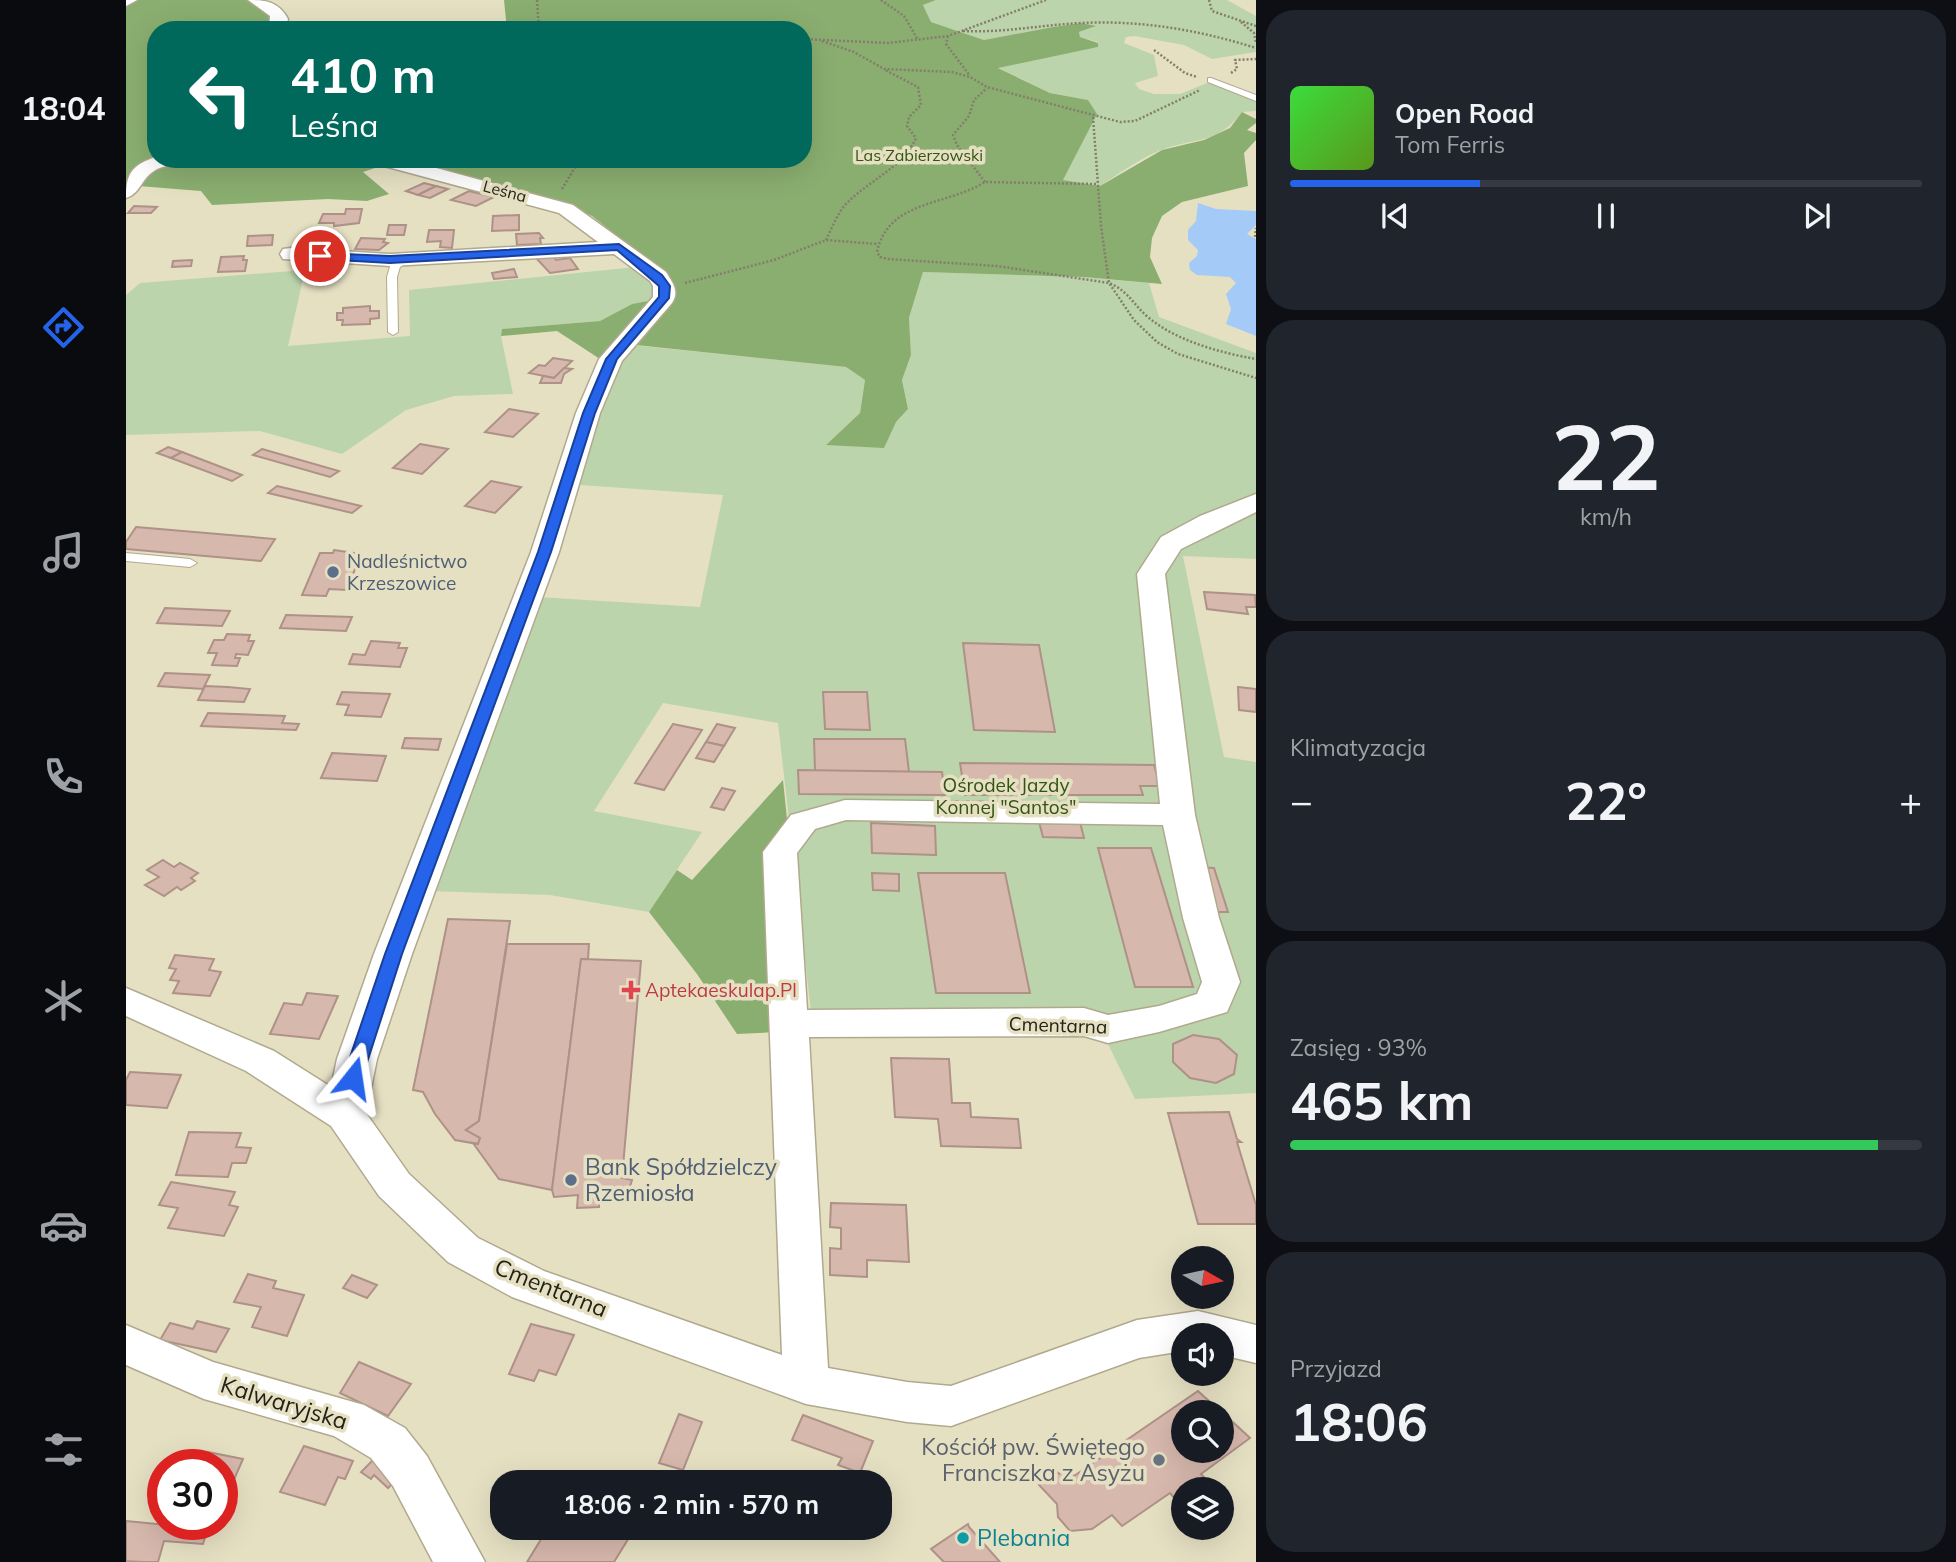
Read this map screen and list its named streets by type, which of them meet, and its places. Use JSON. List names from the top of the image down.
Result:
{
  "streets": {
    "street": ["Leśna", "Cmentarna", "Kalwaryjska"]
  },
  "parks": ["Las Zabierzowski", "Ośrodek Jazdy Konnej \"Santos\""],
  "places": {
    "other": [
      "Nadleśnictwo Krzeszowice",
      "Bank Spółdzielczy Rzemiosła",
      "Kościół pw. Świętego Franciszka z Asyżu",
      "Plebania"
    ],
    "health": ["Aptekaeskulap.Pl"]
  },
  "north": "right",
  "page": {
    "tabs": "18:04",
    "turn": ["410 m", "Leśna"],
    "song": ["Open Road", "Tom Ferris"],
    "tile": [
      ["22", "km/h"],
      "Klimatyzacja",
      ["Zasięg · 93%", "465 km"],
      ["Przyjazd", "18:06"]
    ],
    "heat": ["−", "22°", "+"],
    "limit": "30",
    "trip": "18:06 · 2 min · 570 m"
  }
}
